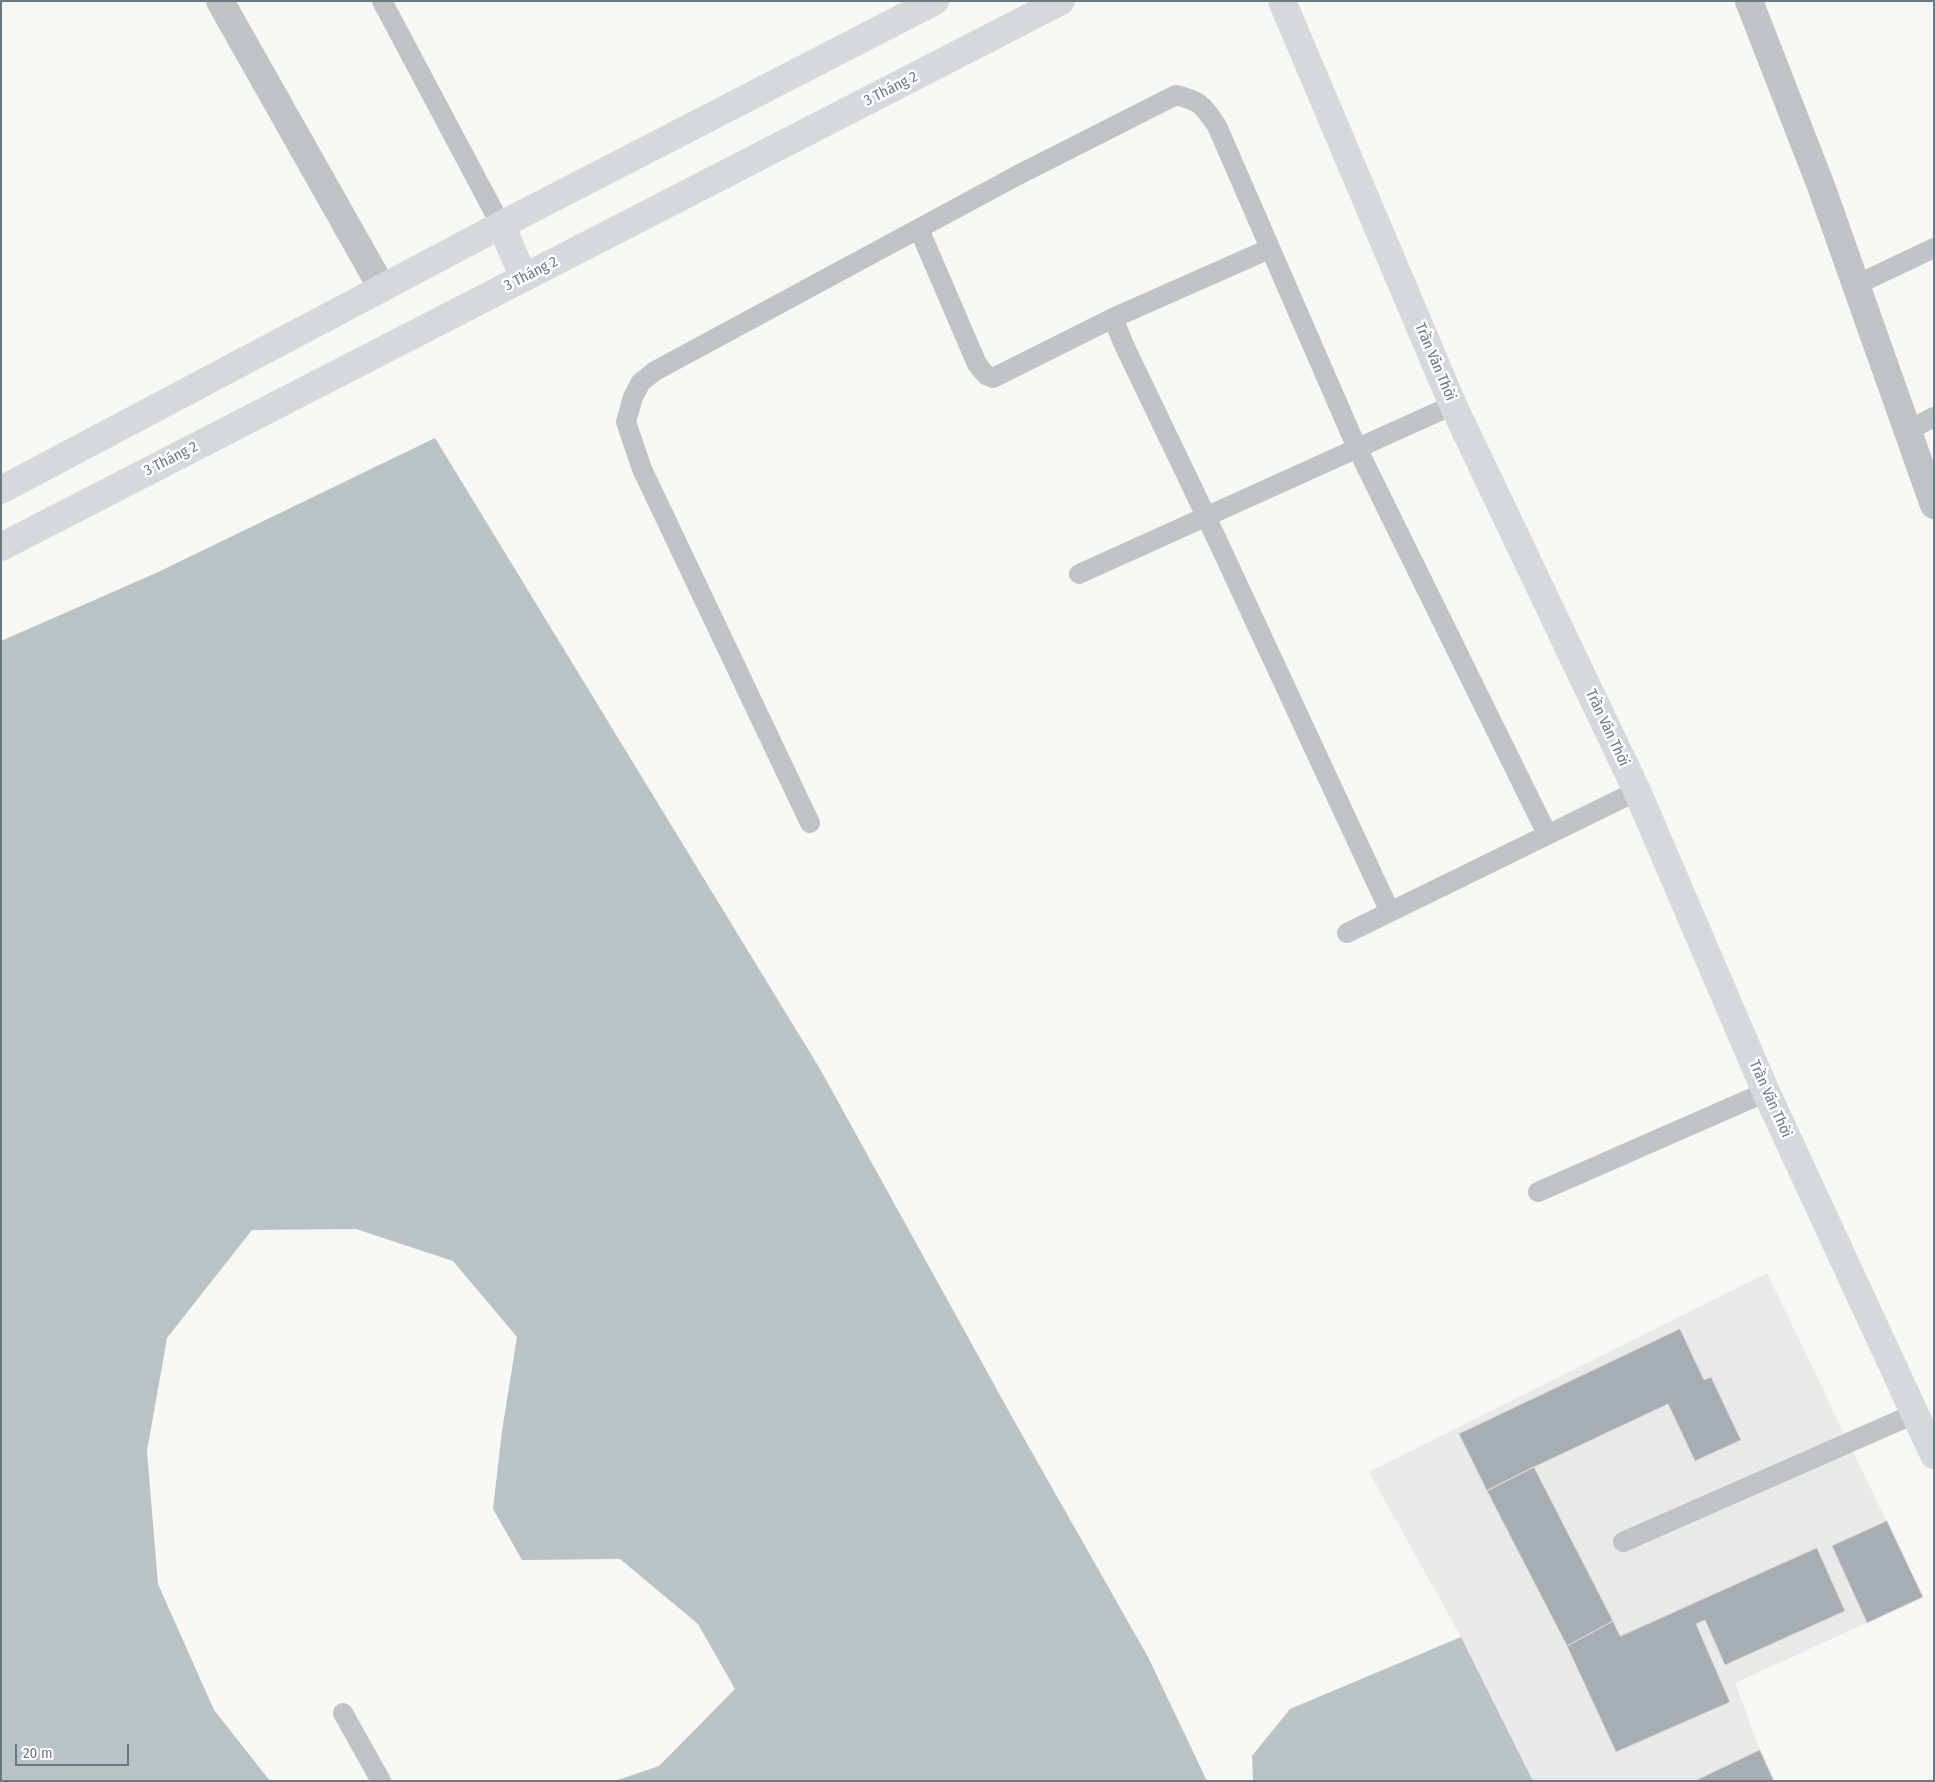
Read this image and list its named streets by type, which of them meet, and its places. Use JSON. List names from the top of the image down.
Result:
{
  "streets": {
    "main road": ["3 Tháng 2", "Trần Văn Thời"]
  },
  "scale_bar": "20 m"
}
